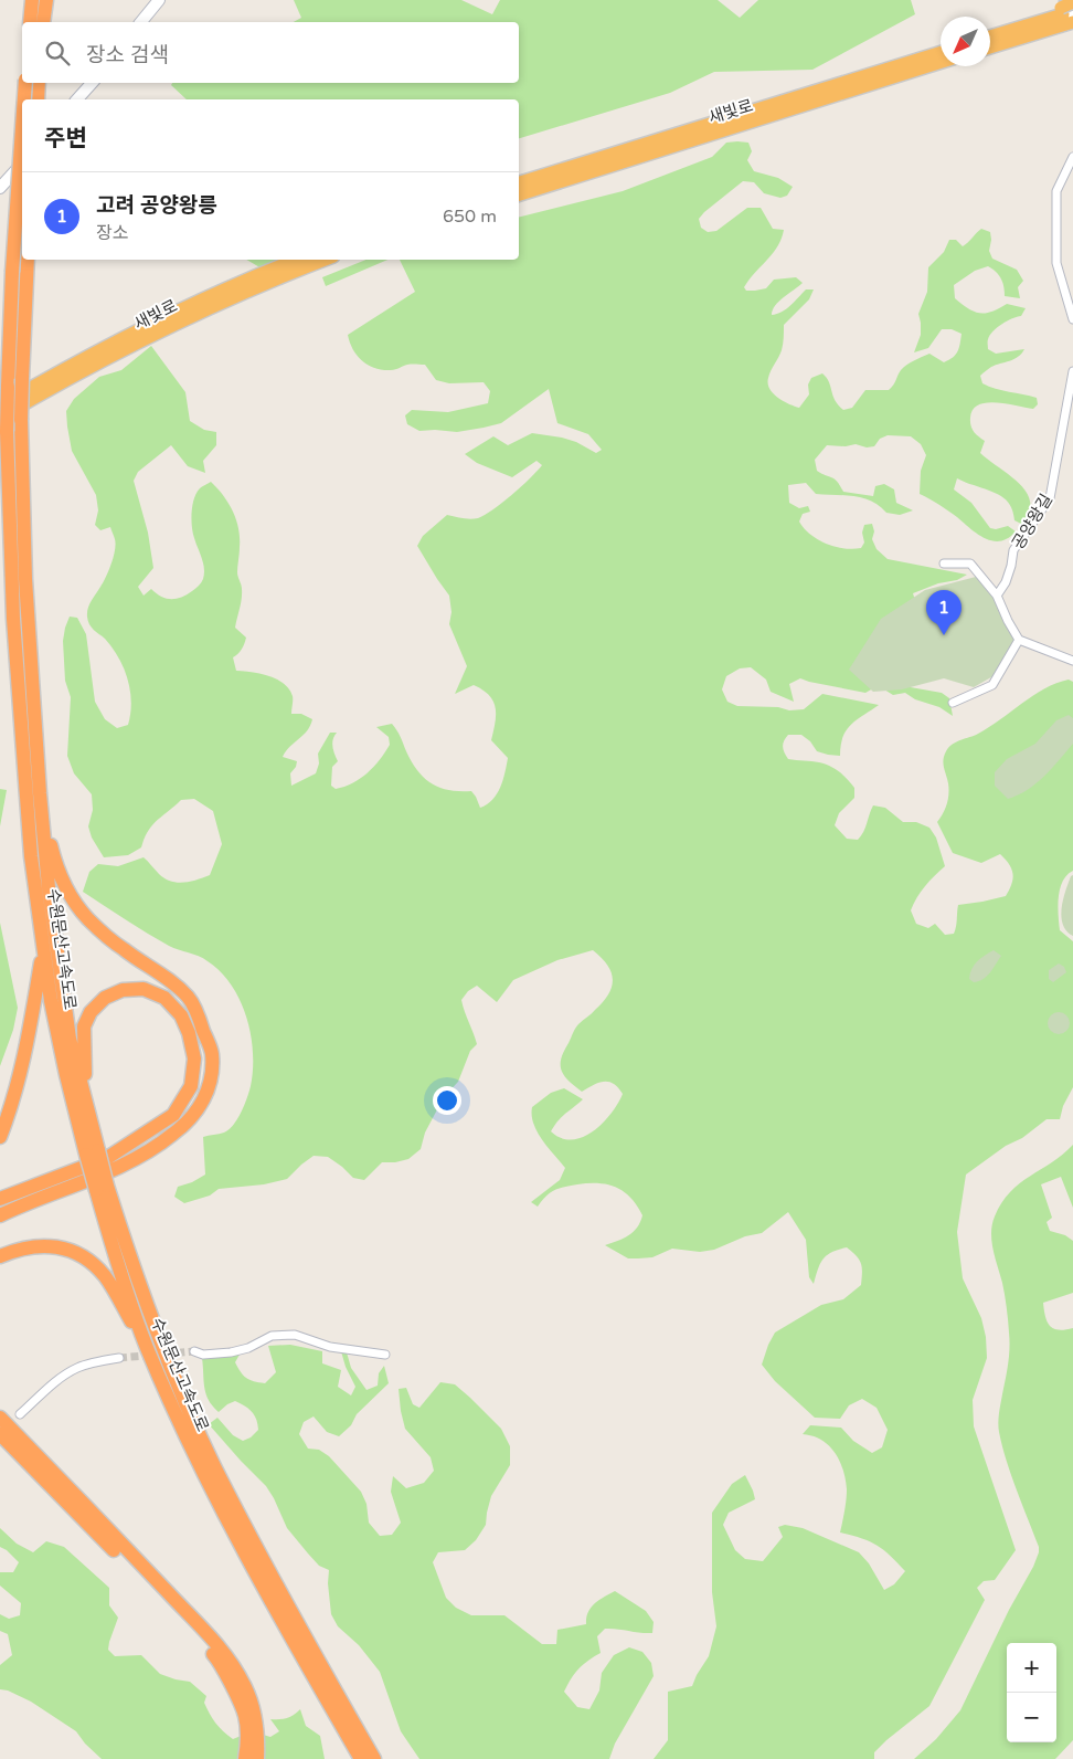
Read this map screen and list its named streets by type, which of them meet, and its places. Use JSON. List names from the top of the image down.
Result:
{
  "streets": {
    "highway": ["새빛로", "수원문산고속도로"],
    "street": ["공양왕길"]
  },
  "crossings": [
    ["새빛로", "수원문산고속도로"]
  ],
  "north": "bottom left",
  "page": {
    "search": "장소 검색",
    "heading": "주변",
    "list": [
      {
        "mark": "1",
        "name": "고려 공양왕릉",
        "note": "장소",
        "value": "650 m"
      }
    ],
    "pins": "1",
    "map_buttons": ["+", "−"]
  }
}
